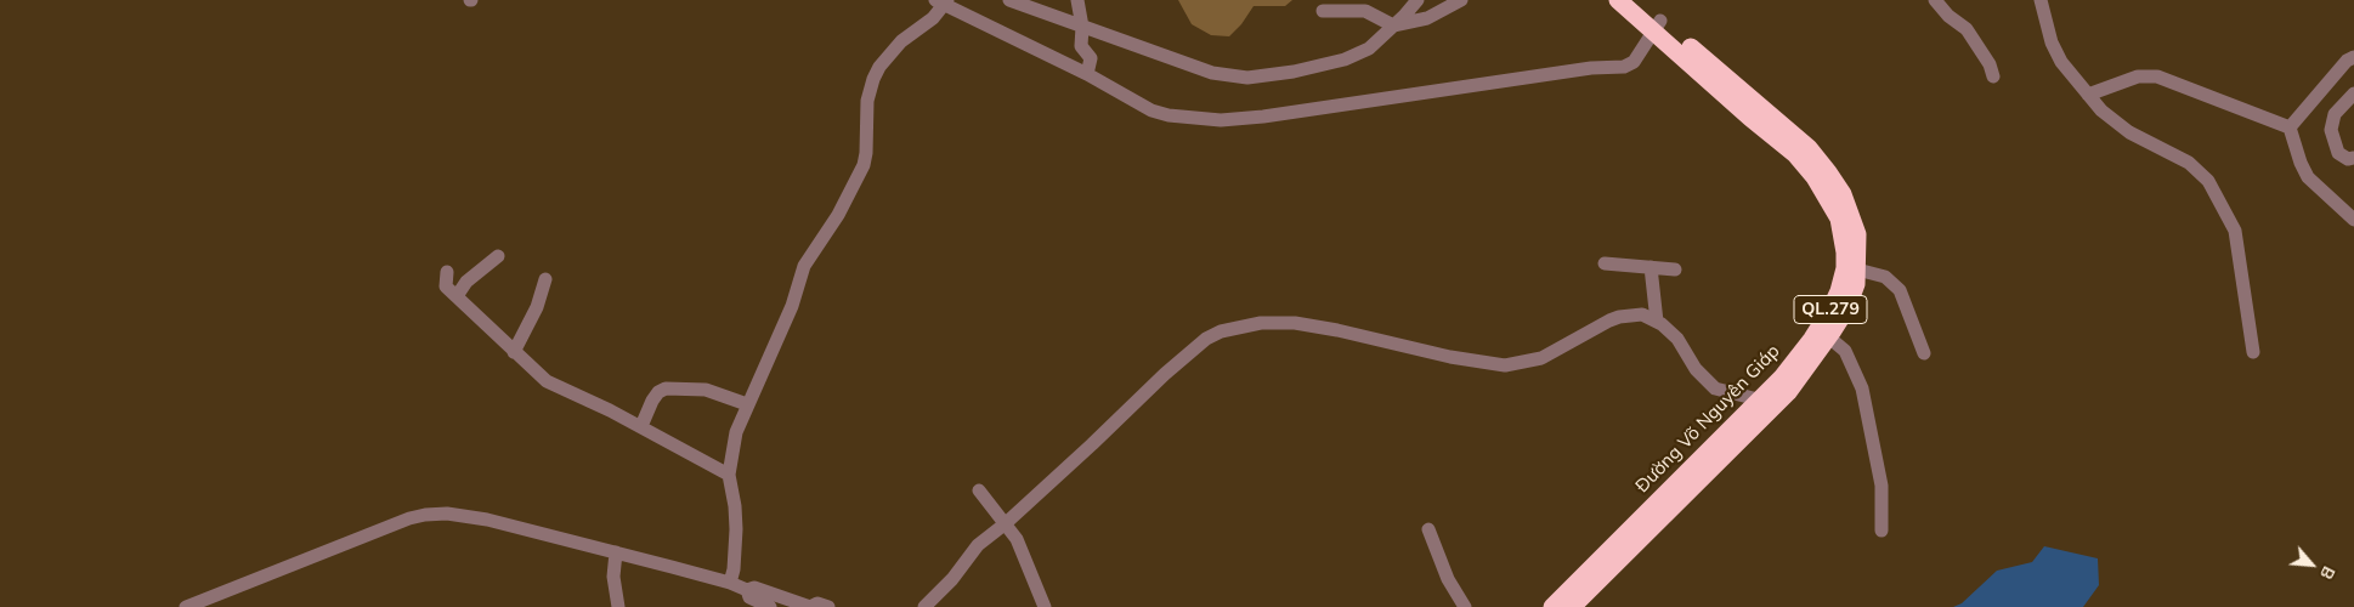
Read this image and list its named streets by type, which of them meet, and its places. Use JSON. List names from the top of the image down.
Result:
{
  "streets": {
    "highway": ["QL.279", "Đường Võ Nguyên Giáp"]
  },
  "north": "bottom right"
}
